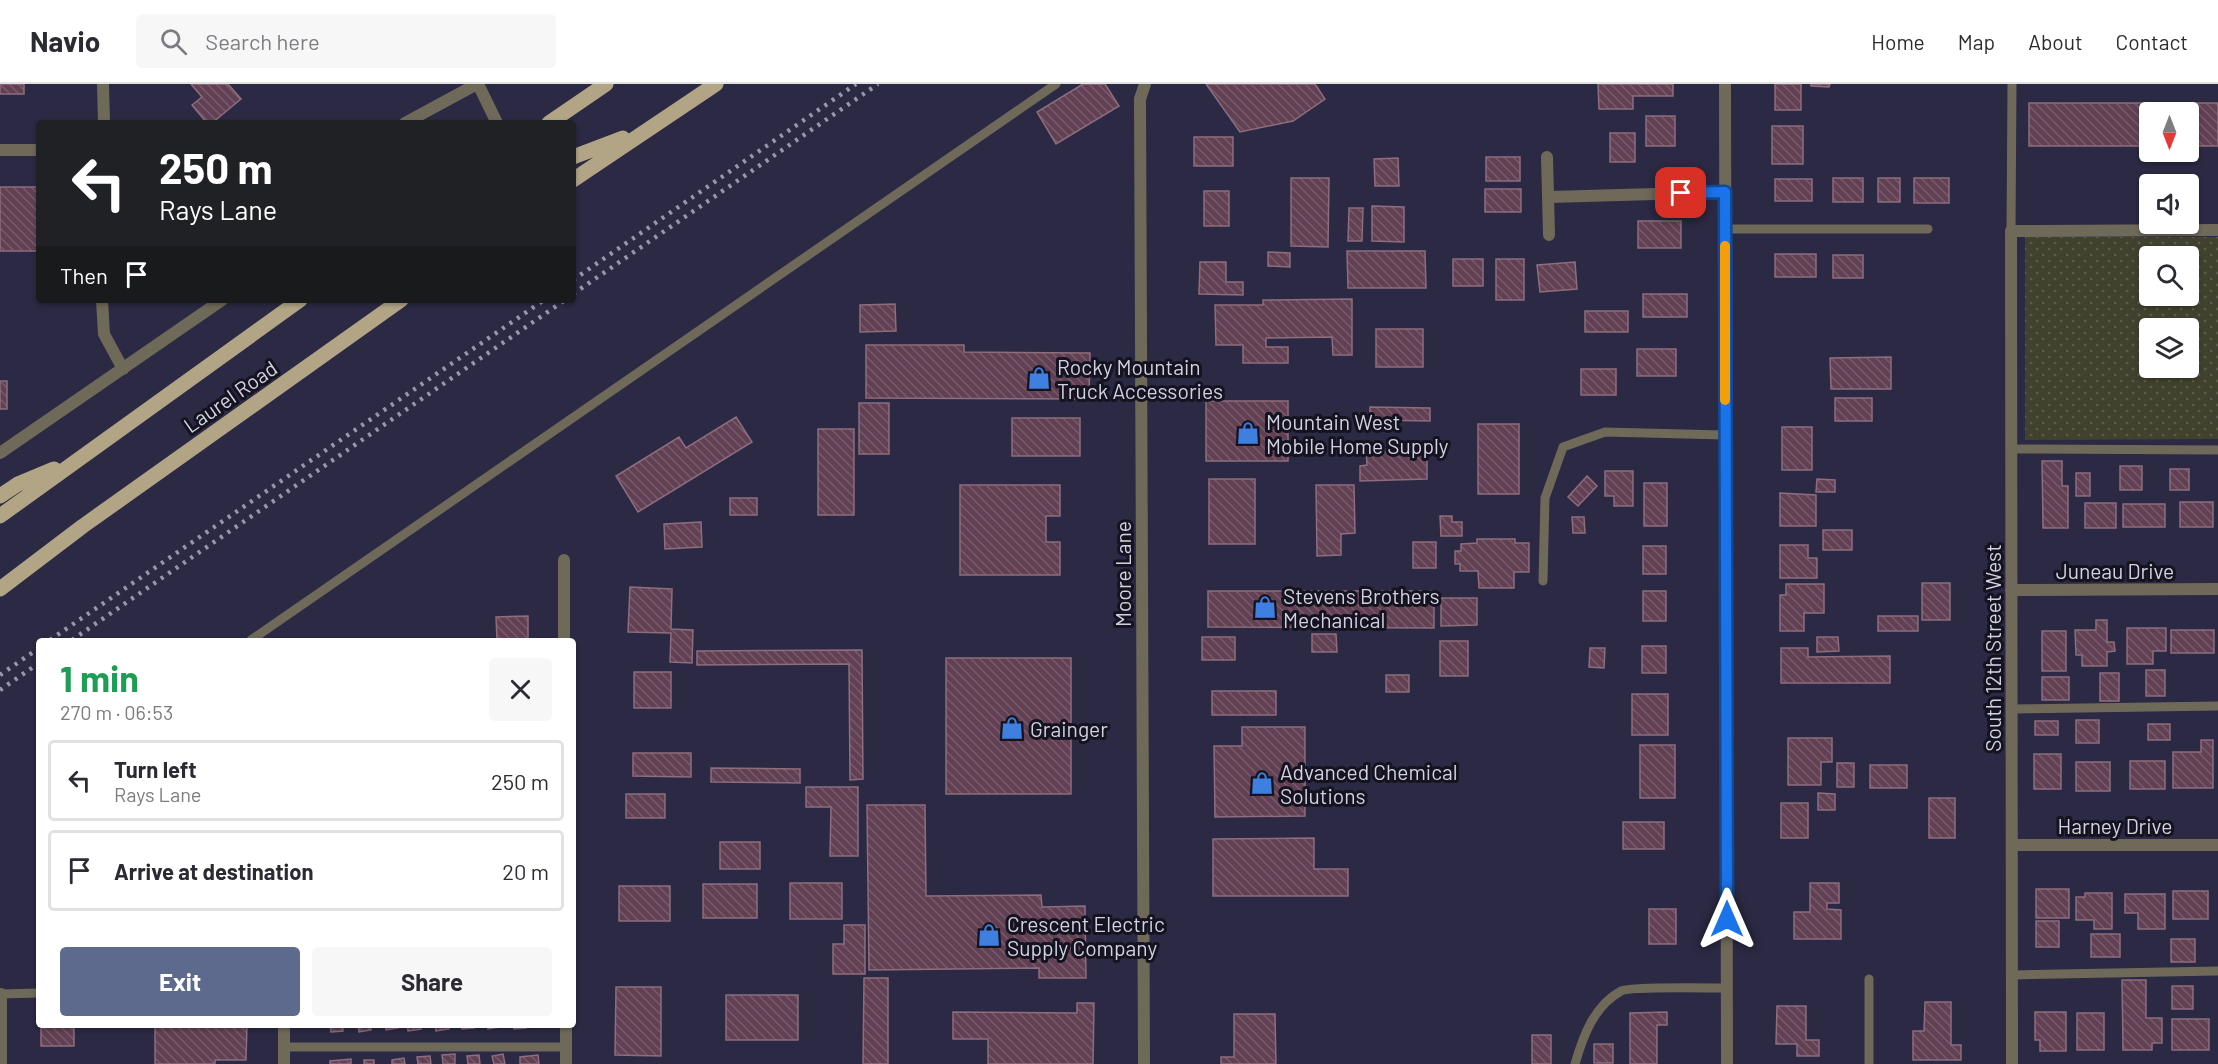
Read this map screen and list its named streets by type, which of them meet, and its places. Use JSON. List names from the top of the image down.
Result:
{
  "streets": {
    "main road": ["Laurel Road"],
    "street": [
      "Juneau Drive",
      "Moore Lane",
      "South 12th Street West",
      "Harney Drive"
    ]
  },
  "crossings": [
    ["Juneau Drive", "South 12th Street West"],
    ["South 12th Street West", "Harney Drive"]
  ],
  "places": {
    "shop": [
      "Rocky Mountain Truck Accessories",
      "Mountain West Mobile Home Supply",
      "Stevens Brothers Mechanical",
      "Grainger",
      "Advanced Chemical Solutions",
      "Crescent Electric Supply Company"
    ]
  },
  "north": "bottom",
  "page": {
    "header": "Navio",
    "search": "Search here",
    "nav": [
      "Home",
      "Map",
      "About",
      "Contact"
    ],
    "turn": ["250 m", "Rays Lane"],
    "then": "Then",
    "heading": ["1 min", "270 m · 06:53"],
    "list": [
      {
        "name": "Turn left",
        "note": "Rays Lane",
        "value": "250 m"
      },
      {
        "name": "Arrive at destination",
        "value": "20 m"
      }
    ],
    "buttons": ["Exit", "Share"]
  }
}
